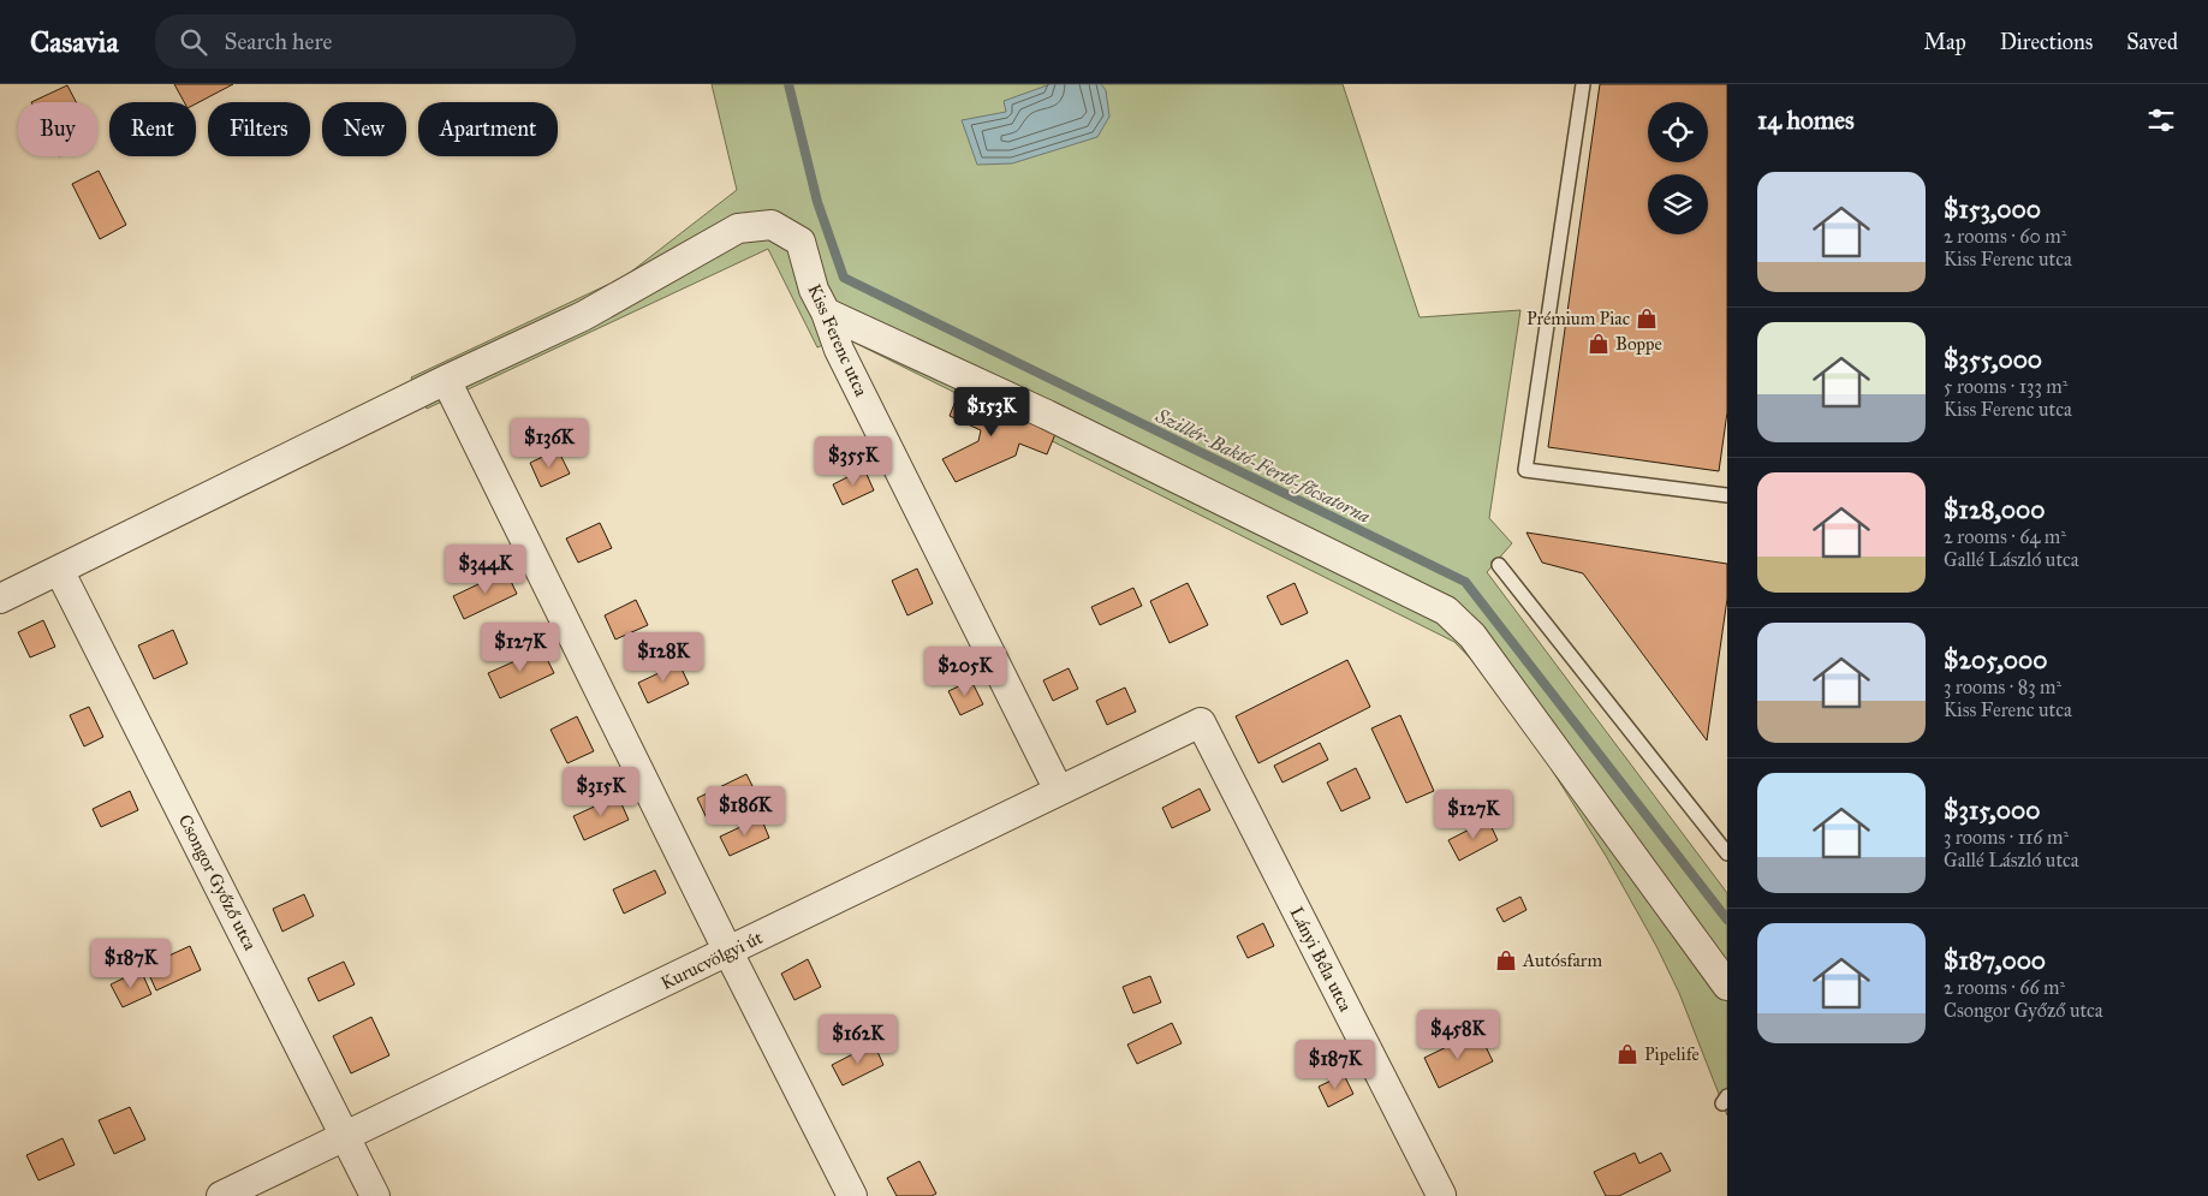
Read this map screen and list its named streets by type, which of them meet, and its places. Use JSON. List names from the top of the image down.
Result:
{
  "streets": {
    "street": [
      "Kiss Ferenc utca",
      "Csongor Győző utca",
      "Lányi Béla utca",
      "Kurucvölgyi út"
    ]
  },
  "crossings": [
    ["Kiss Ferenc utca", "Kurucvölgyi út"],
    ["Csongor Győző utca", "Kurucvölgyi út"],
    ["Lányi Béla utca", "Kurucvölgyi út"]
  ],
  "water": ["Szillér-Baktó-Fertő-főcsatorna"],
  "places": {
    "shop": [
      "Prémium Piac",
      "Boppe",
      "Autósfarm",
      "Pipelife"
    ]
  },
  "page": {
    "header": "Casavia",
    "search": "Search here",
    "nav": ["Map", "Directions", "Saved"],
    "heading": "14 homes",
    "chip": [
      "Buy",
      "Rent",
      "Filters",
      "New",
      "Apartment"
    ],
    "list": [
      {
        "name": "$153,000",
        "note": "2 rooms · 60 m² · Kiss Ferenc utca"
      },
      {
        "name": "$355,000",
        "note": "5 rooms · 133 m² · Kiss Ferenc utca"
      },
      {
        "name": "$128,000",
        "note": "2 rooms · 64 m² · Gallé László utca"
      },
      {
        "name": "$205,000",
        "note": "3 rooms · 83 m² · Kiss Ferenc utca"
      },
      {
        "name": "$315,000",
        "note": "3 rooms · 116 m² · Gallé László utca"
      },
      {
        "name": "$187,000",
        "note": "2 rooms · 66 m² · Csongor Győző utca"
      }
    ],
    "price": [
      "$153K",
      "$136K",
      "$355K",
      "$344K",
      "$127K",
      "$128K",
      "$205K",
      "$315K",
      "$186K",
      "$127K",
      "$187K",
      "$458K",
      "$162K",
      "$187K"
    ]
  }
}
